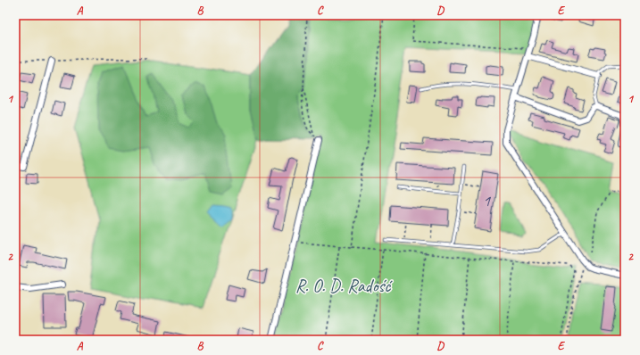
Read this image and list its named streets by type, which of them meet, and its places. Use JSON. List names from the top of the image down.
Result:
{
  "parks": ["R. O. D. Radość"],
  "house_numbers": ["1"],
  "grid": {
    "columns": [
      "A",
      "B",
      "C",
      "D",
      "E"
    ],
    "rows": ["1", "2"]
  }
}
